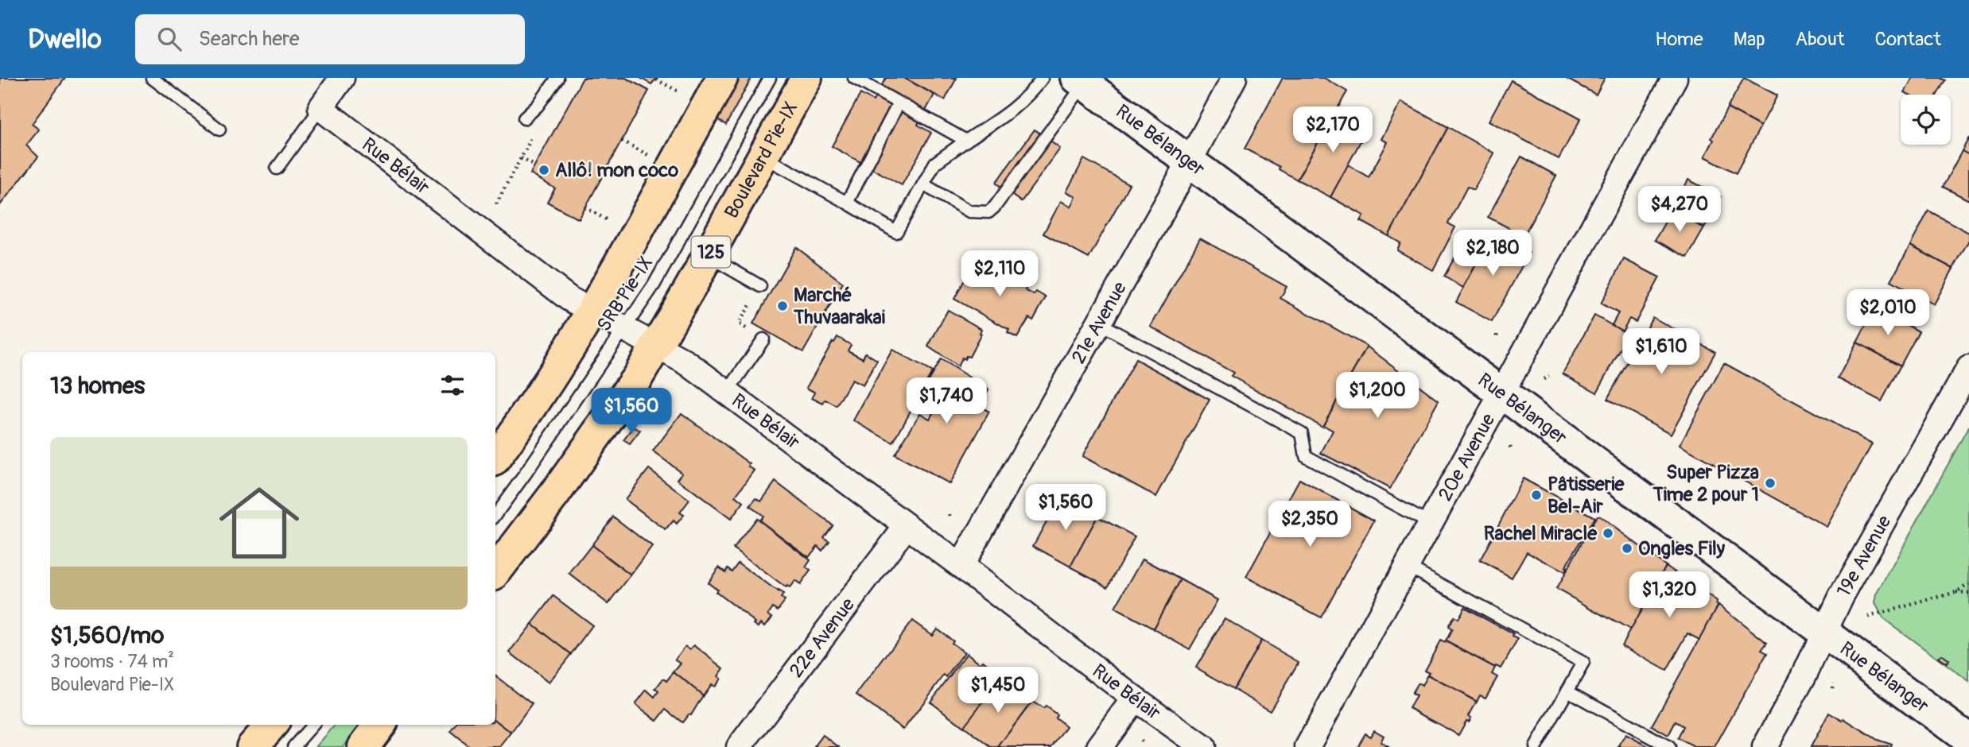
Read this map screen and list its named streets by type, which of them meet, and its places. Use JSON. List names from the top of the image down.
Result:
{
  "streets": {
    "main road": ["Boulevard Pie-IX", "125"],
    "street": [
      "Rue Bélanger",
      "Rue Bélair",
      "21e Avenue",
      "20e Avenue",
      "19e Avenue",
      "22e Avenue"
    ],
    "lane": ["SRB Pie-IX"]
  },
  "crossings": [
    ["Rue Bélanger", "21e Avenue"],
    ["Rue Bélanger", "20e Avenue"],
    ["Rue Bélanger", "19e Avenue"],
    ["Boulevard Pie-IX", "Rue Bélair"],
    ["Rue Bélair", "SRB Pie-IX"],
    ["Rue Bélair", "21e Avenue"],
    ["Rue Bélair", "22e Avenue"]
  ],
  "places": [
    "Allô! mon coco",
    "Marché Thuvaarakai",
    "Super Pizza Time 2 pour 1",
    "Pâtisserie Bel-Air",
    "Rachel Miracle",
    "Ongles Fily"
  ],
  "page": {
    "header": "Dwello",
    "search": "Search here",
    "nav": [
      "Home",
      "Map",
      "About",
      "Contact"
    ],
    "price": [
      "$2,170",
      "$4,270",
      "$2,180",
      "$2,110",
      "$2,010",
      "$1,610",
      "$1,200",
      "$1,740",
      "$1,560",
      "$1,560",
      "$2,350",
      "$1,320",
      "$1,450"
    ],
    "heading": "13 homes",
    "list": [
      {
        "name": "$1,560/mo",
        "note": "3 rooms · 74 m² · Boulevard Pie-IX"
      }
    ]
  }
}
